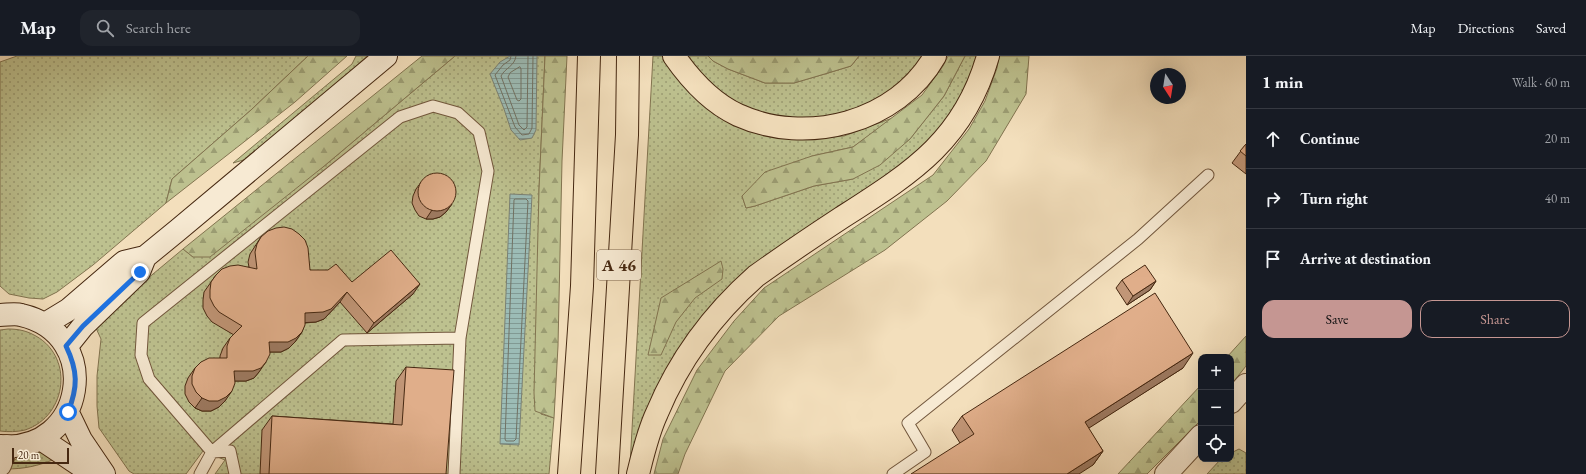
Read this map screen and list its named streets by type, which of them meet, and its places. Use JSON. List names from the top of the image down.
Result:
{
  "streets": {
    "highway": ["A 46"]
  },
  "scale_bar": "20 m",
  "north": "bottom",
  "page": {
    "header": "Map",
    "search": "Search here",
    "nav": ["Map", "Directions", "Saved"],
    "heading": ["1 min", "Walk · 60 m"],
    "list": [
      ["Continue", "20 m"],
      ["Turn right", "40 m"],
      "Arrive at destination"
    ],
    "buttons": ["Save", "Share"],
    "map_buttons": ["+", "−"],
    "scale": "20 m"
  }
}
